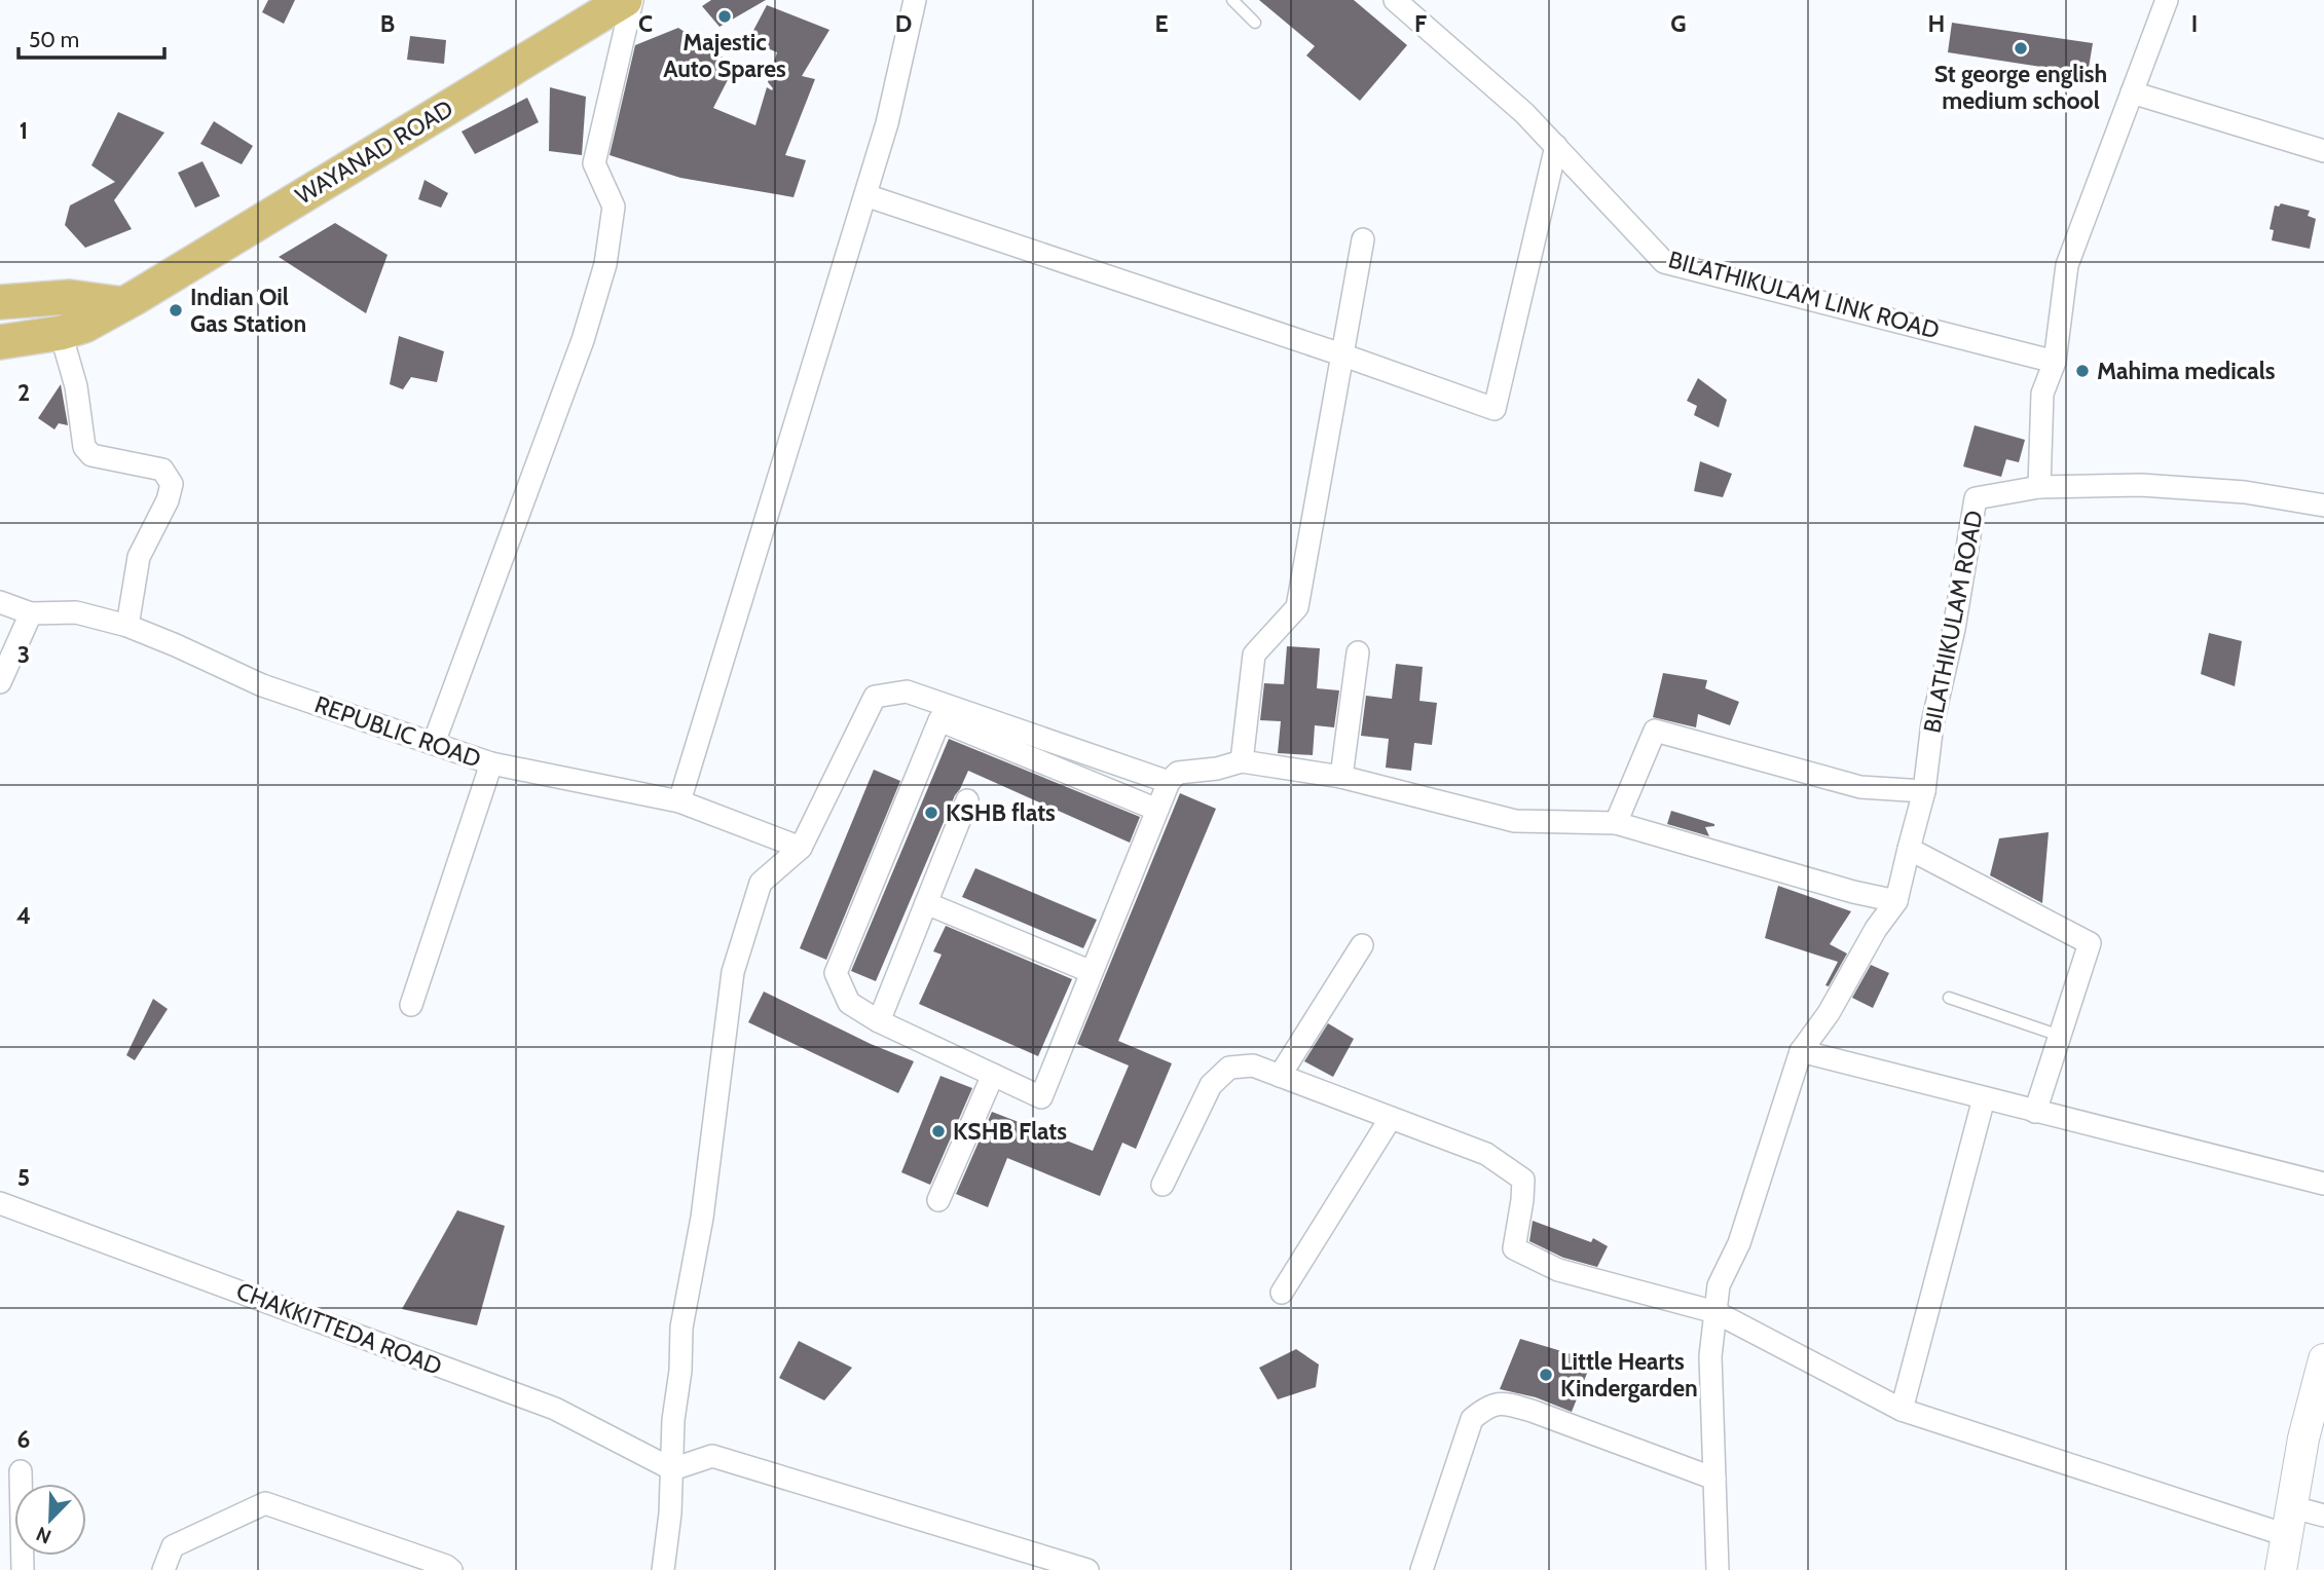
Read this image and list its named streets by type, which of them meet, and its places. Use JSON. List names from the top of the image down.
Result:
{
  "streets": {
    "main road": ["WAYANAD ROAD"],
    "street": [
      "BILATHIKULAM LINK ROAD",
      "BILATHIKULAM ROAD",
      "REPUBLIC ROAD",
      "CHAKKITTEDA ROAD"
    ]
  },
  "places": [
    "Majestic Auto Spares",
    "St george english medium school",
    "Indian Oil Gas Station",
    "Mahima medicals",
    "KSHB flats",
    "KSHB Flats",
    "Little Hearts Kindergarden"
  ],
  "scale_bar": "50 m",
  "north": "bottom left",
  "grid": {
    "columns": [
      "B",
      "C",
      "D",
      "E",
      "F",
      "G",
      "H",
      "I"
    ],
    "rows": [
      "1",
      "2",
      "3",
      "4",
      "5",
      "6"
    ]
  }
}
